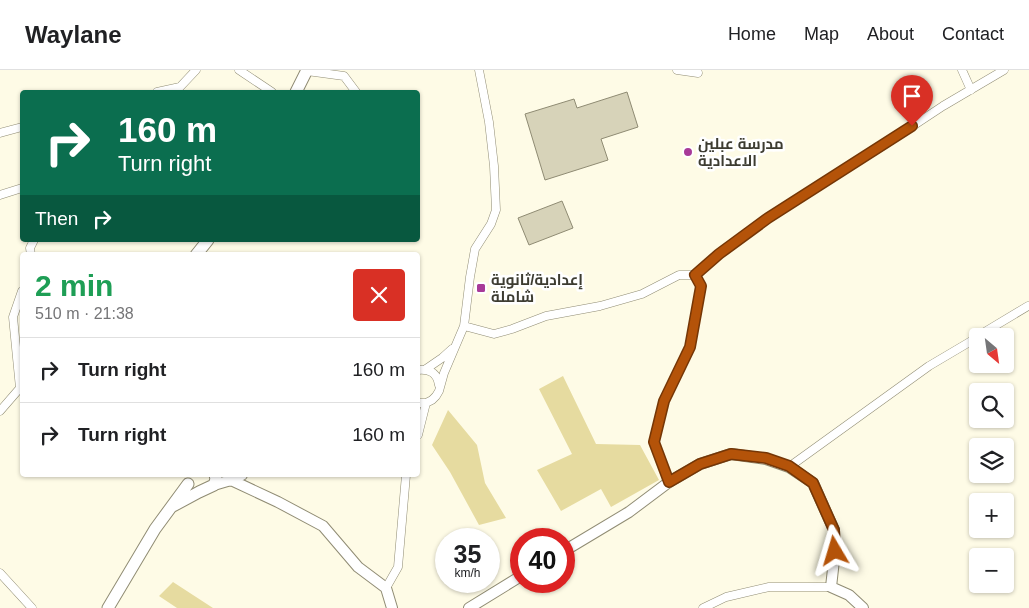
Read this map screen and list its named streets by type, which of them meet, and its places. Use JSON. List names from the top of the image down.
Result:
{
  "places": {
    "other": ["مدرسة عبلين الاعدادية"],
    "transit": ["إعدادية/ثانوية شاملة"]
  },
  "north": "bottom right",
  "page": {
    "header": "Waylane",
    "nav": [
      "Home",
      "Map",
      "About",
      "Contact"
    ],
    "turn": ["160 m", "Turn right"],
    "then": "Then",
    "heading": ["2 min", "510 m · 21:38"],
    "map_buttons": ["+", "−"],
    "list": [
      {
        "name": "Turn right",
        "value": "160 m"
      },
      {
        "name": "Turn right",
        "value": "160 m"
      }
    ],
    "speed": "35 km/h",
    "limit": "40"
  }
}
